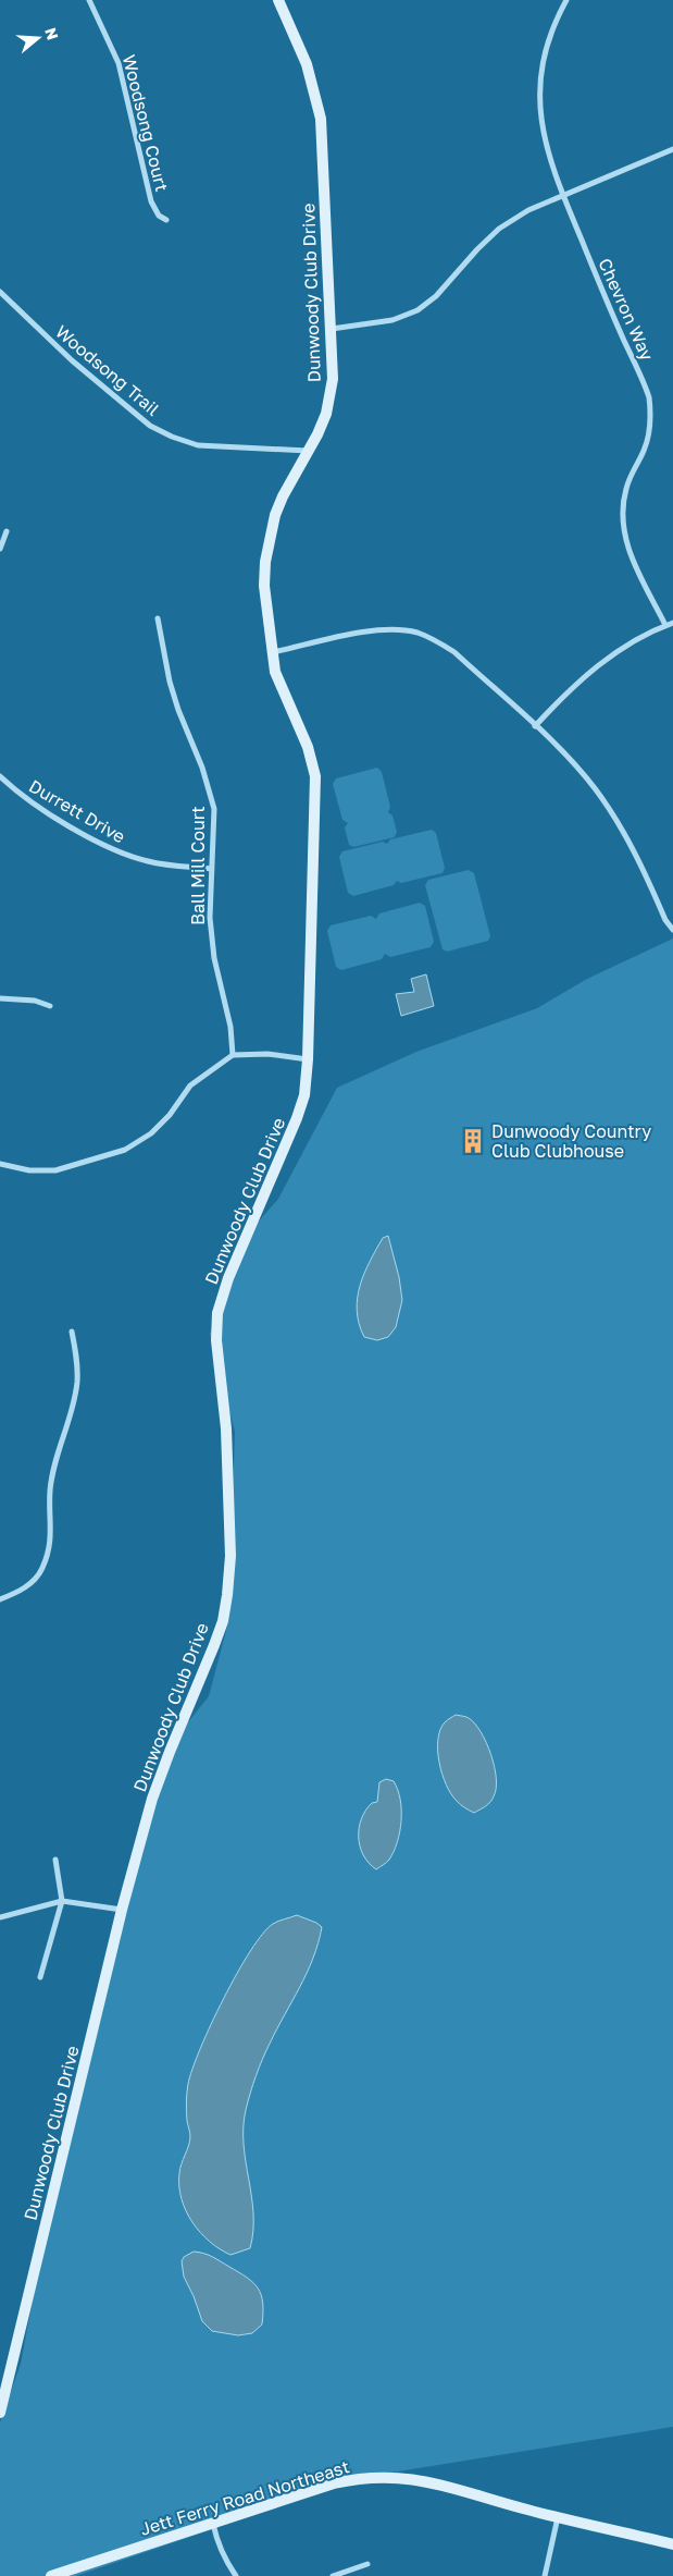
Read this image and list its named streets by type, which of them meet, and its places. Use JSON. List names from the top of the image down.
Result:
{
  "streets": {
    "street": [
      "Woodsong Court",
      "Dunwoody Club Drive",
      "Chevron Way",
      "Woodsong Trail",
      "Durrett Drive",
      "Ball Mill Court",
      "Jett Ferry Road Northeast"
    ]
  },
  "crossings": [
    ["Dunwoody Club Drive", "Woodsong Trail"],
    ["Durrett Drive", "Ball Mill Court"]
  ],
  "places": {
    "building": ["Dunwoody Country Club Clubhouse"]
  },
  "north": "right"
}
